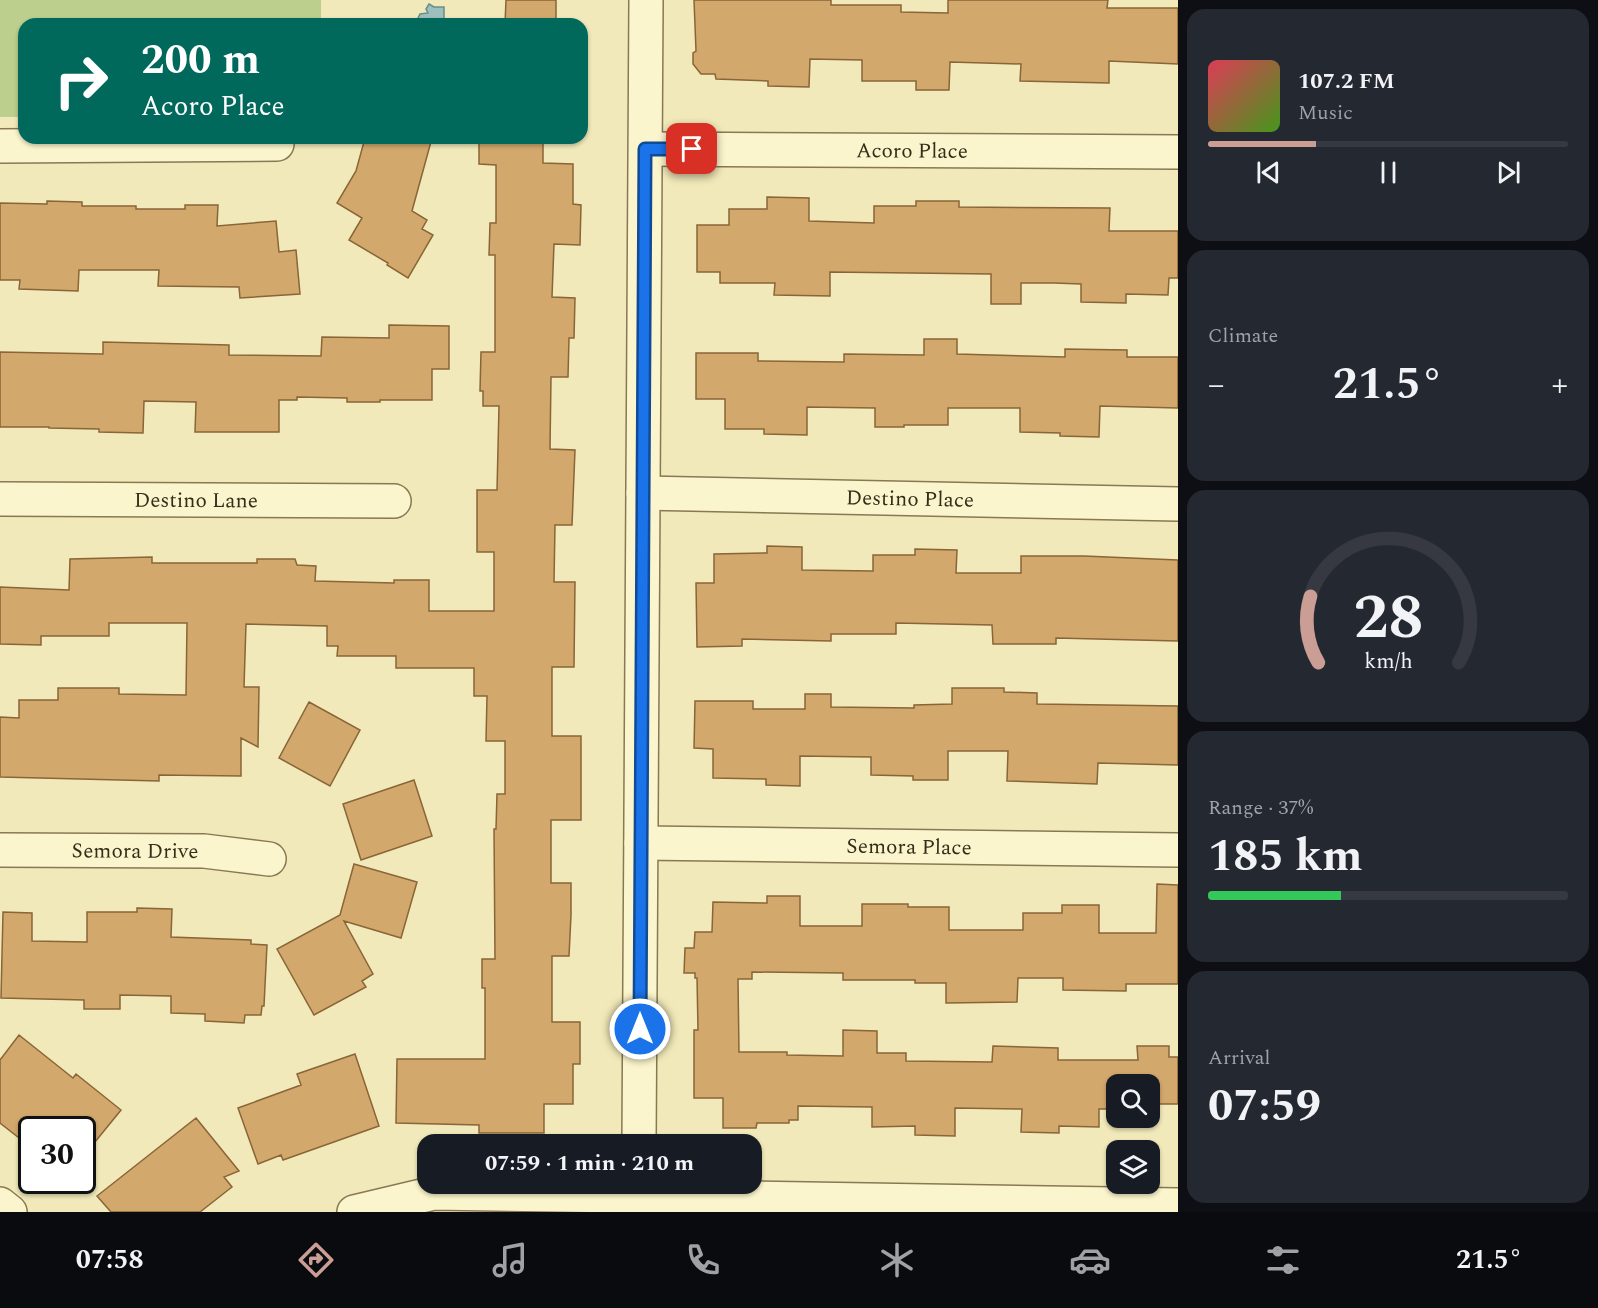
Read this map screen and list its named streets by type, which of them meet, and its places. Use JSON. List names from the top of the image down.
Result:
{
  "streets": {
    "street": [
      "Acoro Place",
      "Destino Place",
      "Destino Lane",
      "Semora Place",
      "Semora Drive"
    ]
  },
  "page": {
    "turn": ["200 m", "Acoro Place"],
    "song": ["107.2 FM", "Music"],
    "tile": [
      "Climate",
      ["Range · 37%", "185 km"],
      ["Arrival", "07:59"]
    ],
    "heat": ["−", "21.5°", "+"],
    "limit": "30",
    "trip": "07:59 · 1 min · 210 m",
    "tabs": ["07:58", "21.5°"],
    "gauge": ["28", "km/h"]
  }
}
